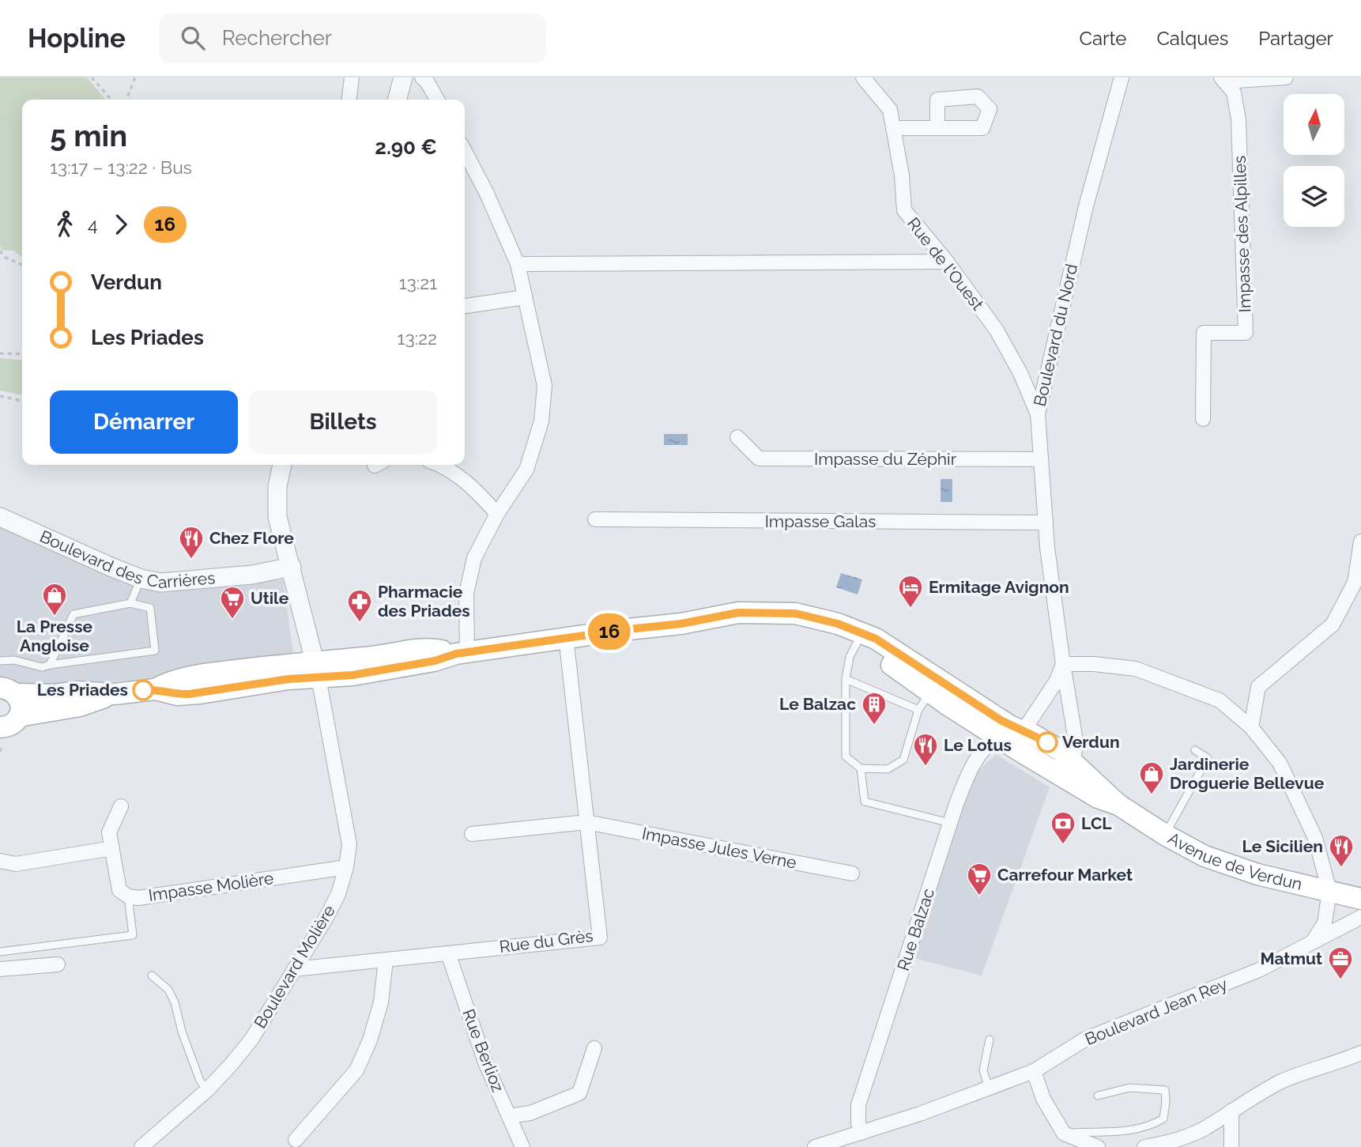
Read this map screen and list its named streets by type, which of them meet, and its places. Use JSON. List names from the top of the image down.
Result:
{
  "streets": {
    "main road": ["Avenue de Verdun"],
    "street": [
      "Impasse des Alpilles",
      "Rue de l'Ouest",
      "Boulevard du Nord",
      "Impasse du Zéphir",
      "Impasse Galas",
      "Boulevard des Carrières",
      "Impasse Jules Verne",
      "Impasse Molière",
      "Rue Balzac",
      "Rue du Grès",
      "Boulevard Molière",
      "Boulevard Jean Rey",
      "Rue Berlioz"
    ]
  },
  "crossings": [
    ["Rue de l'Ouest", "Boulevard du Nord"],
    ["Boulevard du Nord", "Impasse du Zéphir"],
    ["Boulevard du Nord", "Impasse Galas"],
    ["Boulevard du Nord", "Avenue de Verdun"],
    ["Impasse Jules Verne", "Rue du Grès"],
    ["Avenue de Verdun", "Rue Balzac"],
    ["Avenue de Verdun", "Rue du Grès"],
    ["Avenue de Verdun", "Boulevard Molière"],
    ["Impasse Molière", "Boulevard Molière"],
    ["Rue Balzac", "Boulevard Jean Rey"],
    ["Rue du Grès", "Boulevard Molière"],
    ["Rue du Grès", "Rue Berlioz"]
  ],
  "places": {
    "restaurant": ["Chez Flore", "Le Lotus", "Le Sicilien"],
    "hotel": ["Ermitage Avignon"],
    "shop": ["La Presse Angloise", "Jardinerie Droguerie Bellevue"],
    "supermarket": ["Utile", "Carrefour Market"],
    "pharmacy": ["Pharmacie des Priades"],
    "other": ["Les Priades", "Verdun"],
    "building": ["Le Balzac"],
    "bank": ["LCL"],
    "office": ["Matmut"]
  },
  "lines": ["bus line 16"],
  "north": "top",
  "page": {
    "header": "Hopline",
    "search": "Rechercher",
    "nav": ["Carte", "Calques", "Partager"],
    "on_map": "16",
    "heading": ["5 min", "13:17 – 13:22 · Bus", "2.90 €"],
    "legs": ["4", "16"],
    "list": [
      {
        "name": "Verdun",
        "value": "13:21"
      },
      {
        "name": "Les Priades",
        "value": "13:22"
      }
    ],
    "buttons": ["Démarrer", "Billets"]
  }
}
